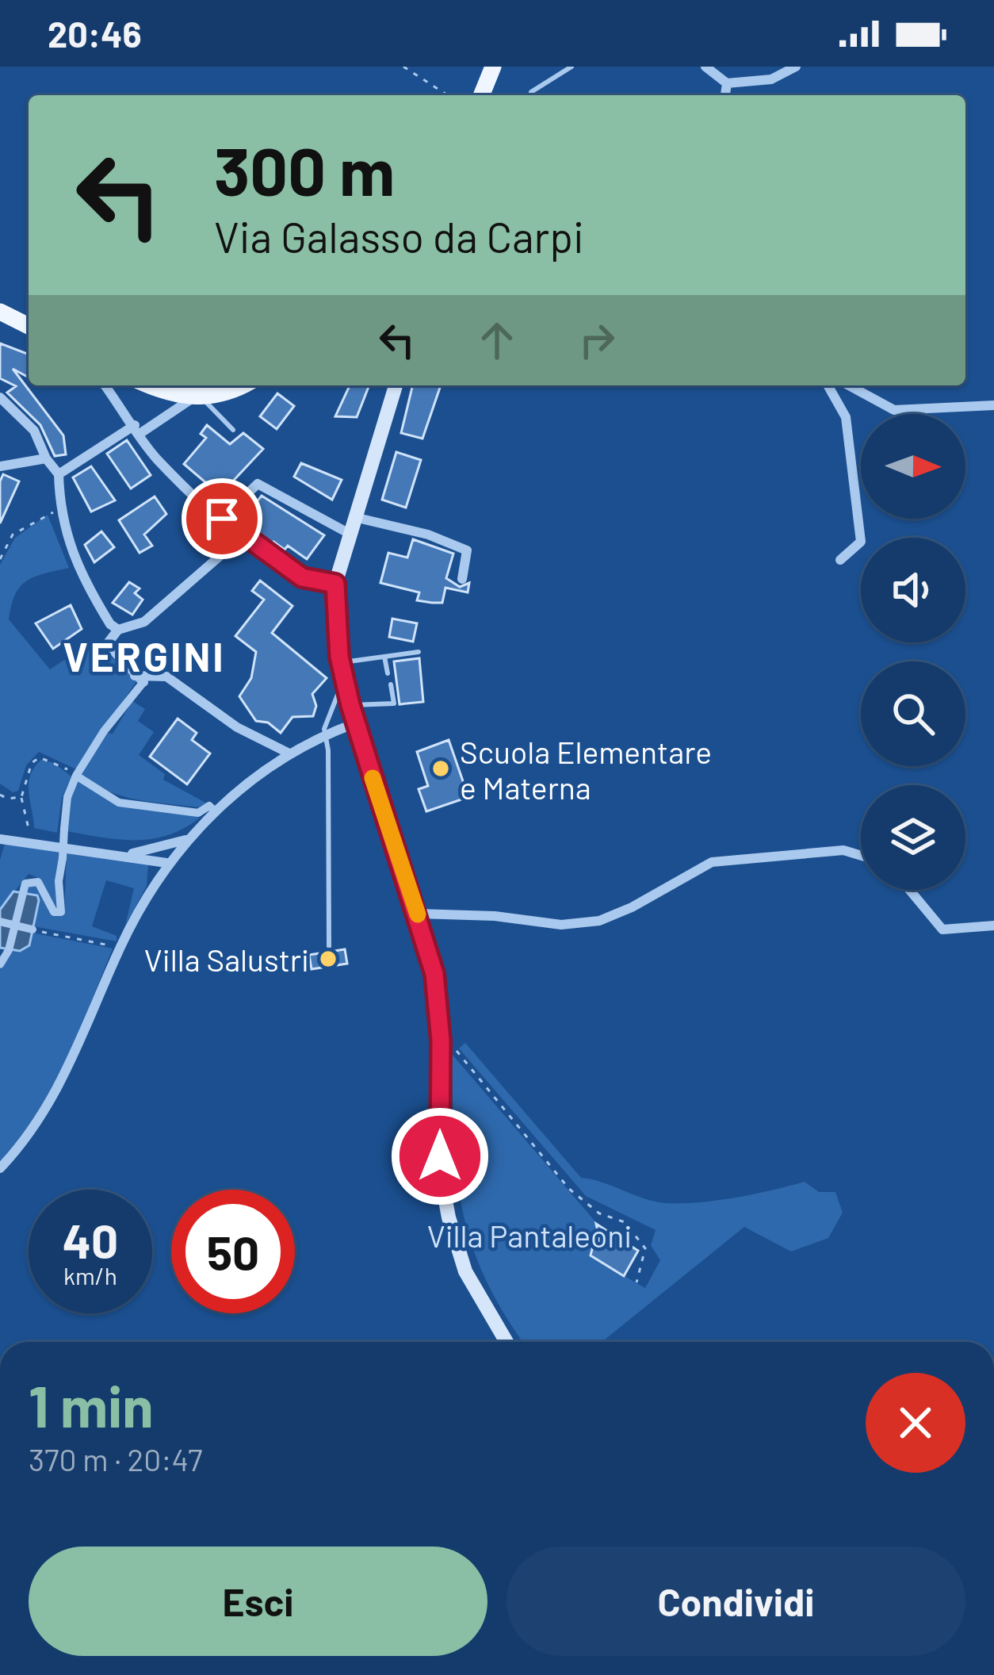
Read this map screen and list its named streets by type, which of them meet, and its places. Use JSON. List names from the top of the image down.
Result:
{
  "districts": ["VERGINI"],
  "parks": ["Villa Pantaleoni"],
  "places": ["Scuola Elementare e Materna", "Villa Salustri"],
  "north": "right",
  "page": {
    "status": "20:46",
    "turn": ["300 m", "Via Galasso da Carpi"],
    "speed": "40 km/h",
    "limit": "50",
    "heading": ["1 min", "370 m · 20:47"],
    "buttons": ["Esci", "Condividi"]
  }
}
